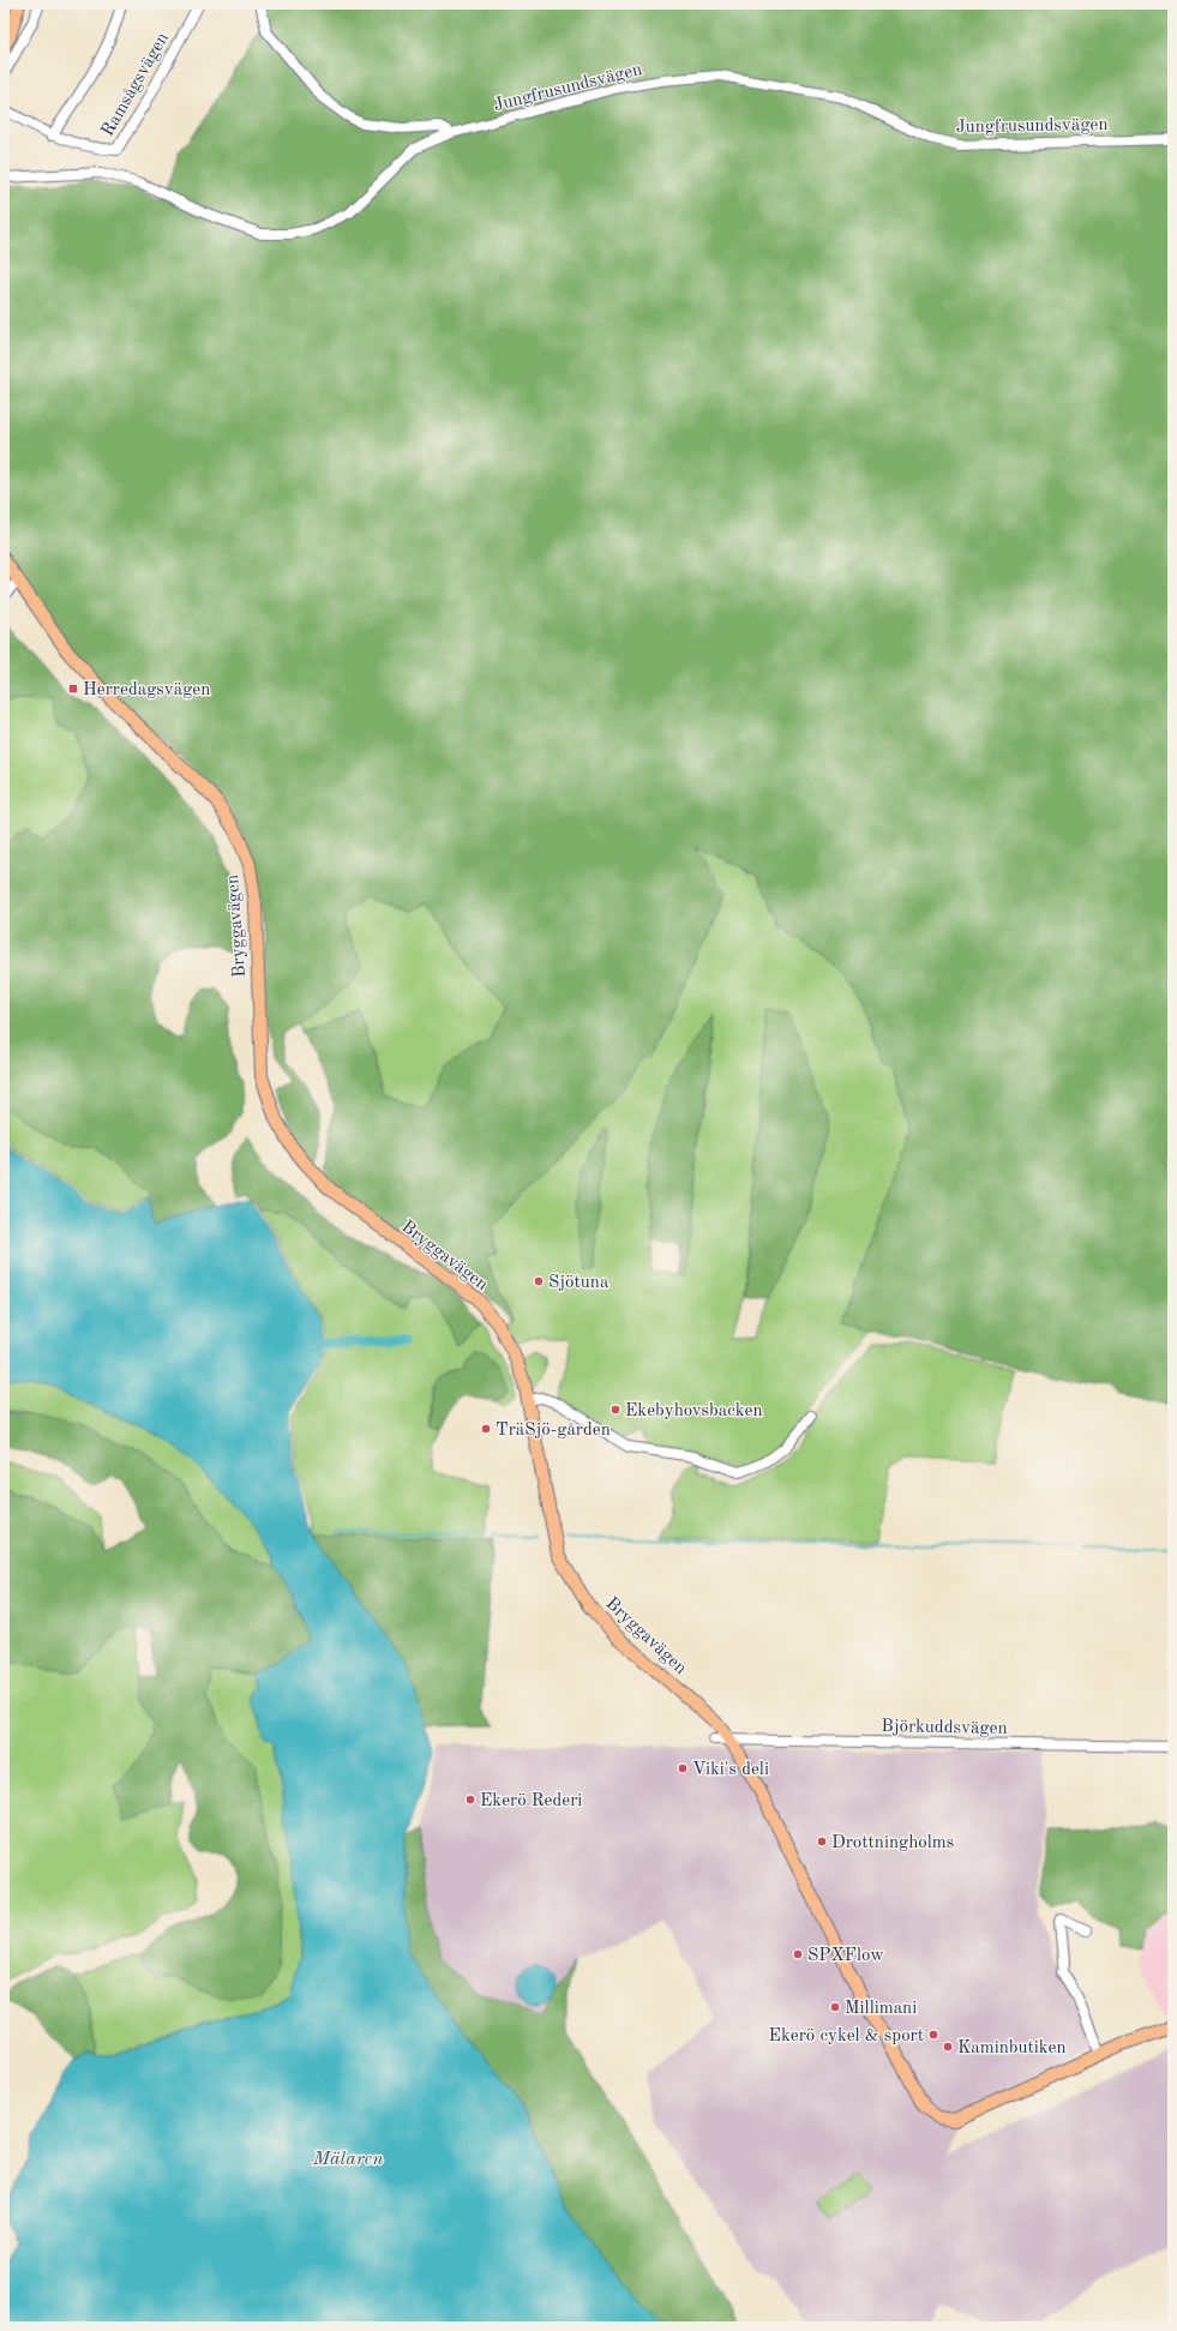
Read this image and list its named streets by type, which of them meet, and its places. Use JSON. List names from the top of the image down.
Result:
{
  "streets": {
    "main road": ["Bryggavägen"],
    "street": ["Ramsågsvägen", "Jungfrusundsvägen", "Björkuddsvägen"]
  },
  "crossings": [
    ["Bryggavägen", "Björkuddsvägen"]
  ],
  "water": ["Mälaren"],
  "places": {
    "transit": ["Herredagsvägen"],
    "other": [
      "Sjötuna",
      "Ekebyhovsbacken",
      "TräSjö-gården",
      "Viki's deli",
      "Ekerö Rederi",
      "Drottningholms",
      "SPXFlow",
      "Millimani",
      "Ekerö cykel & sport",
      "Kaminbutiken"
    ]
  }
}
